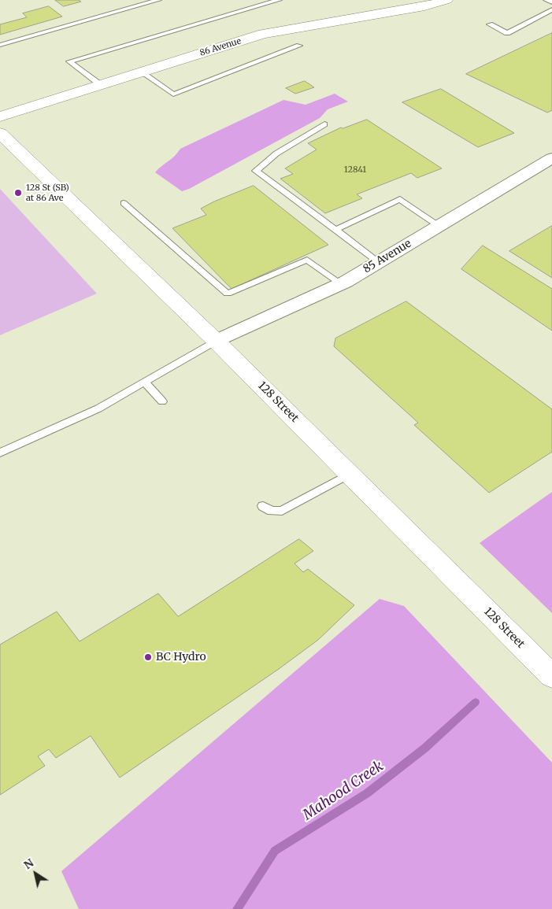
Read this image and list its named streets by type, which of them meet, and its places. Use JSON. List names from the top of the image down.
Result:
{
  "streets": {
    "main road": ["86 Avenue", "128 Street"],
    "street": ["85 Avenue"]
  },
  "crossings": [
    ["85 Avenue", "128 Street"]
  ],
  "water": ["Mahood Creek"],
  "places": ["128 St (SB) at 86 Ave", "BC Hydro"],
  "house_numbers": ["12841"],
  "north": "top left"
}
